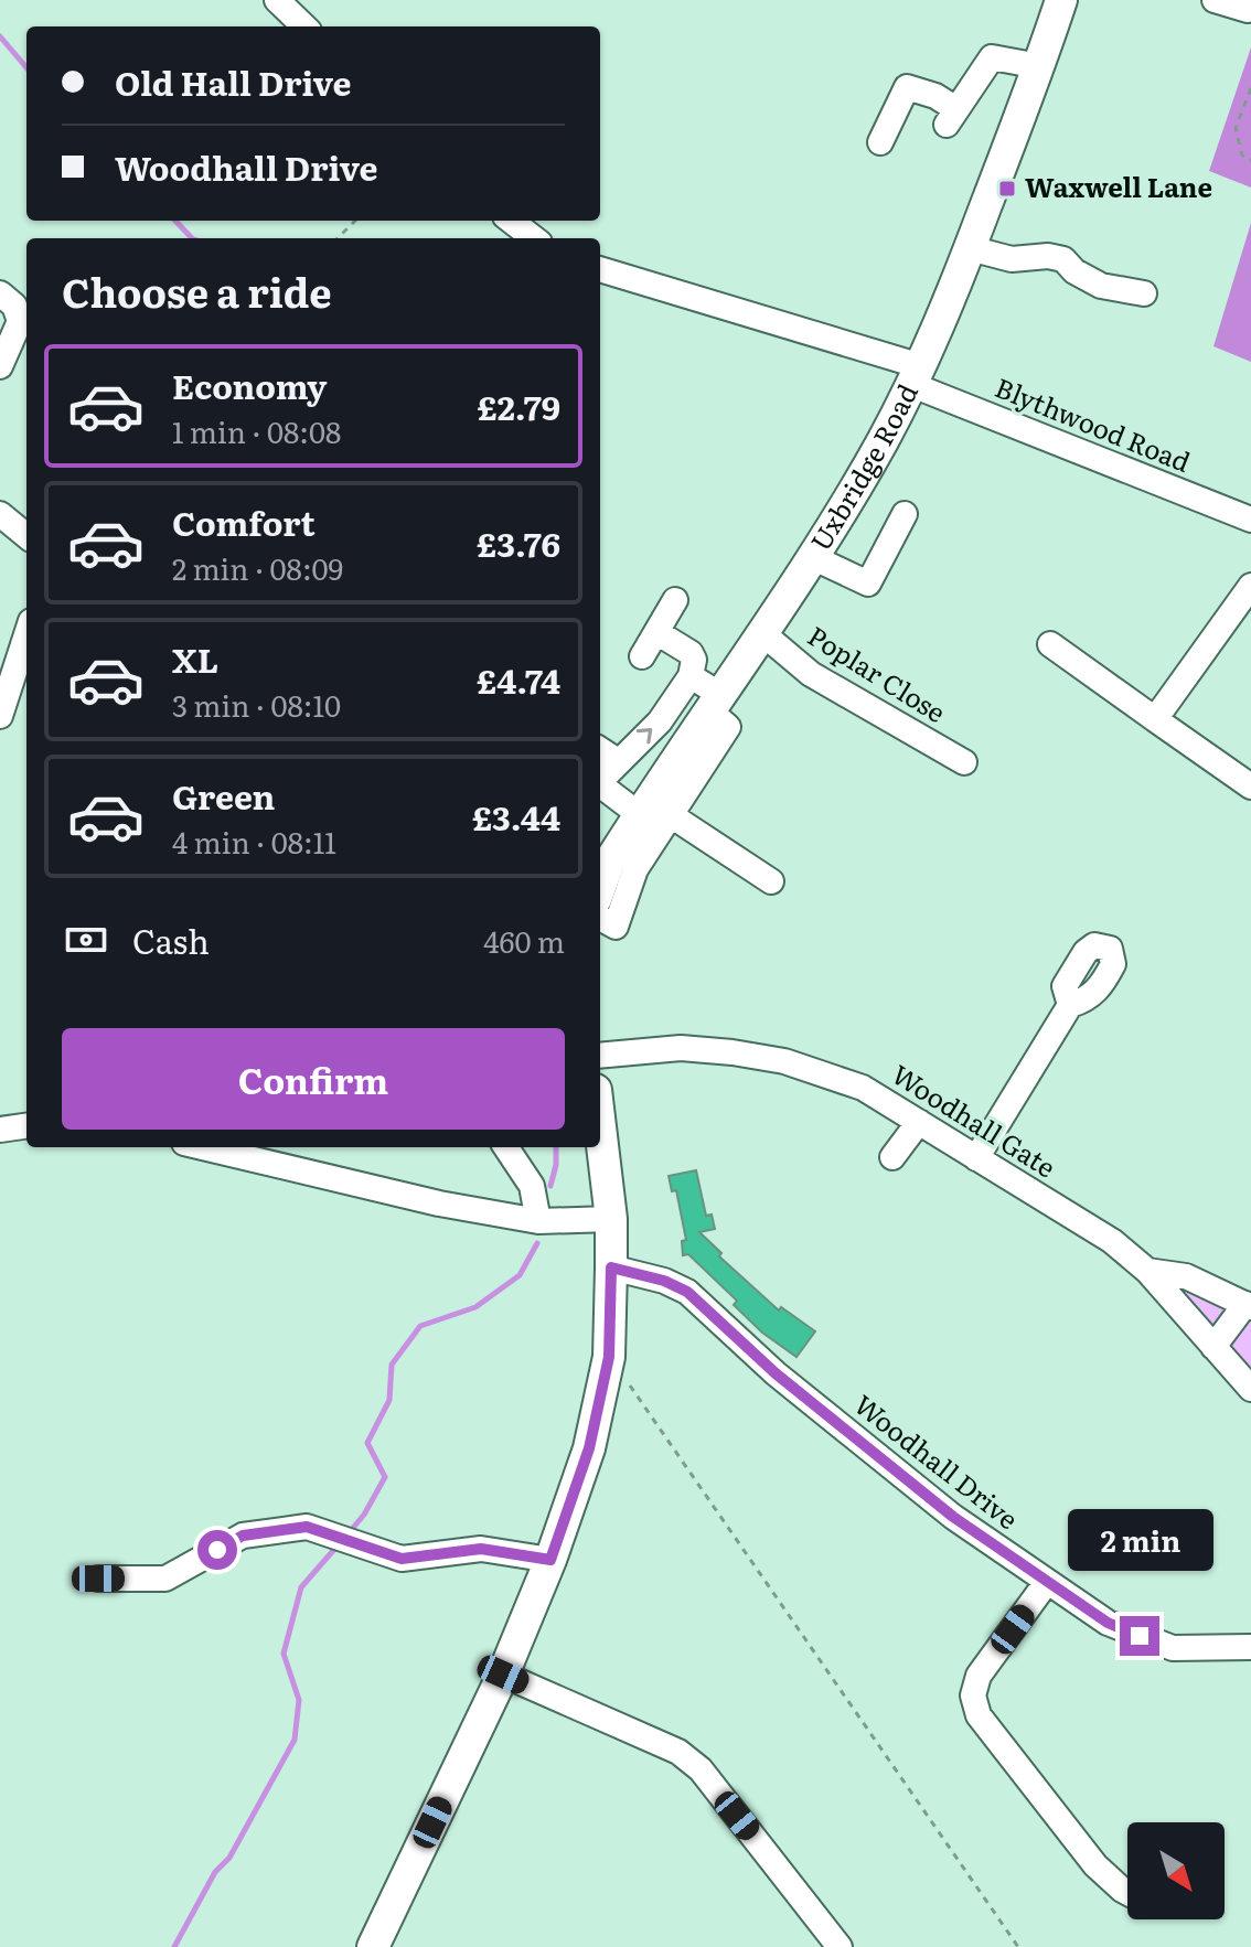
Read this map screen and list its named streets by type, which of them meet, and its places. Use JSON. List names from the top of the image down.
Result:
{
  "streets": {
    "main road": ["Uxbridge Road"],
    "street": [
      "Blythwood Road",
      "Poplar Close",
      "Woodhall Gate",
      "Woodhall Drive"
    ]
  },
  "crossings": [
    ["Blythwood Road", "Uxbridge Road"],
    ["Uxbridge Road", "Poplar Close"]
  ],
  "places": {
    "transit": ["Waxwell Lane"]
  },
  "north": "bottom right",
  "page": {
    "banner": ["Old Hall Drive", "Woodhall Drive"],
    "heading": "Choose a ride",
    "list": [
      {
        "name": "Economy",
        "note": "1 min · 08:08",
        "value": "£2.79"
      },
      {
        "name": "Comfort",
        "note": "2 min · 08:09",
        "value": "£3.76"
      },
      {
        "name": "XL",
        "note": "3 min · 08:10",
        "value": "£4.74"
      },
      {
        "name": "Green",
        "note": "4 min · 08:11",
        "value": "£3.44"
      }
    ],
    "pay": ["Cash", "460 m"],
    "buttons": "Confirm",
    "bubble": "2 min"
  }
}
